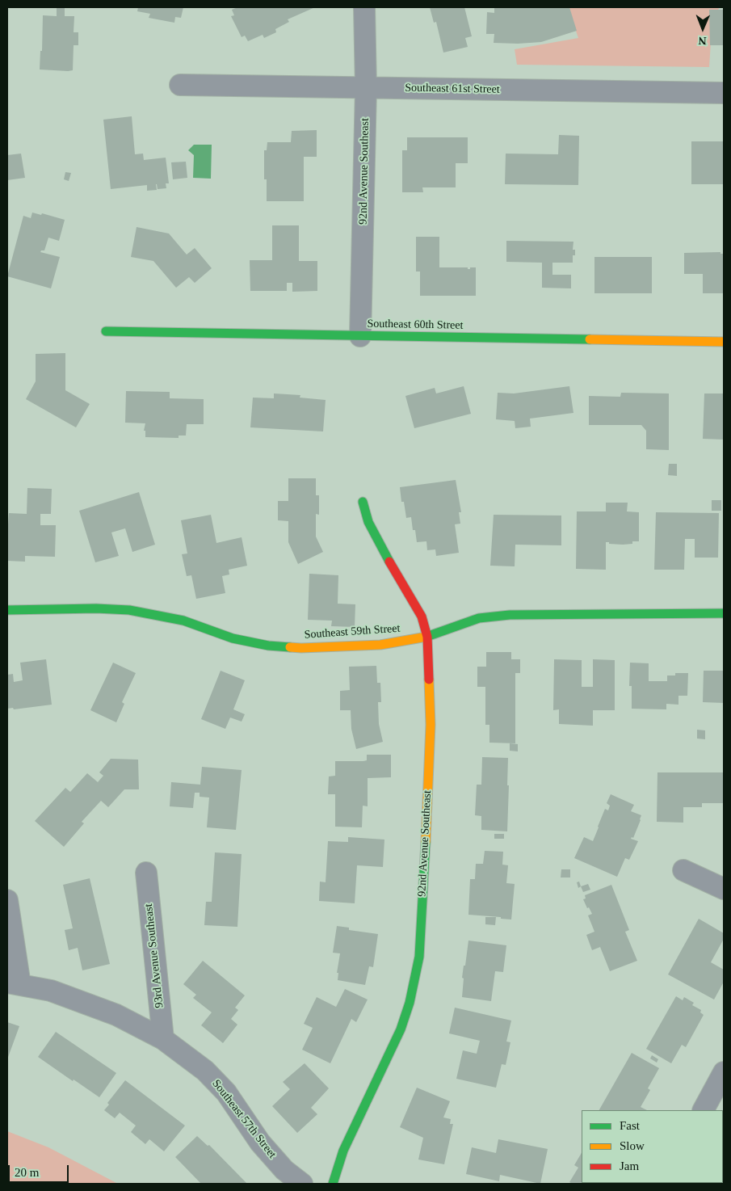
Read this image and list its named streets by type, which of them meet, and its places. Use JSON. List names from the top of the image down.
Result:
{
  "streets": {
    "street": [
      "Southeast 61st Street",
      "92nd Avenue Southeast",
      "Southeast 60th Street",
      "Southeast 59th Street",
      "93rd Avenue Southeast",
      "Southeast 57th Street"
    ]
  },
  "crossings": [
    ["Southeast 61st Street", "92nd Avenue Southeast"],
    ["92nd Avenue Southeast", "Southeast 60th Street"],
    ["92nd Avenue Southeast", "Southeast 59th Street"],
    ["93rd Avenue Southeast", "Southeast 57th Street"]
  ],
  "legend": ["Fast", "Slow", "Jam"],
  "scale_bar": "20 m",
  "north": "bottom"
}
